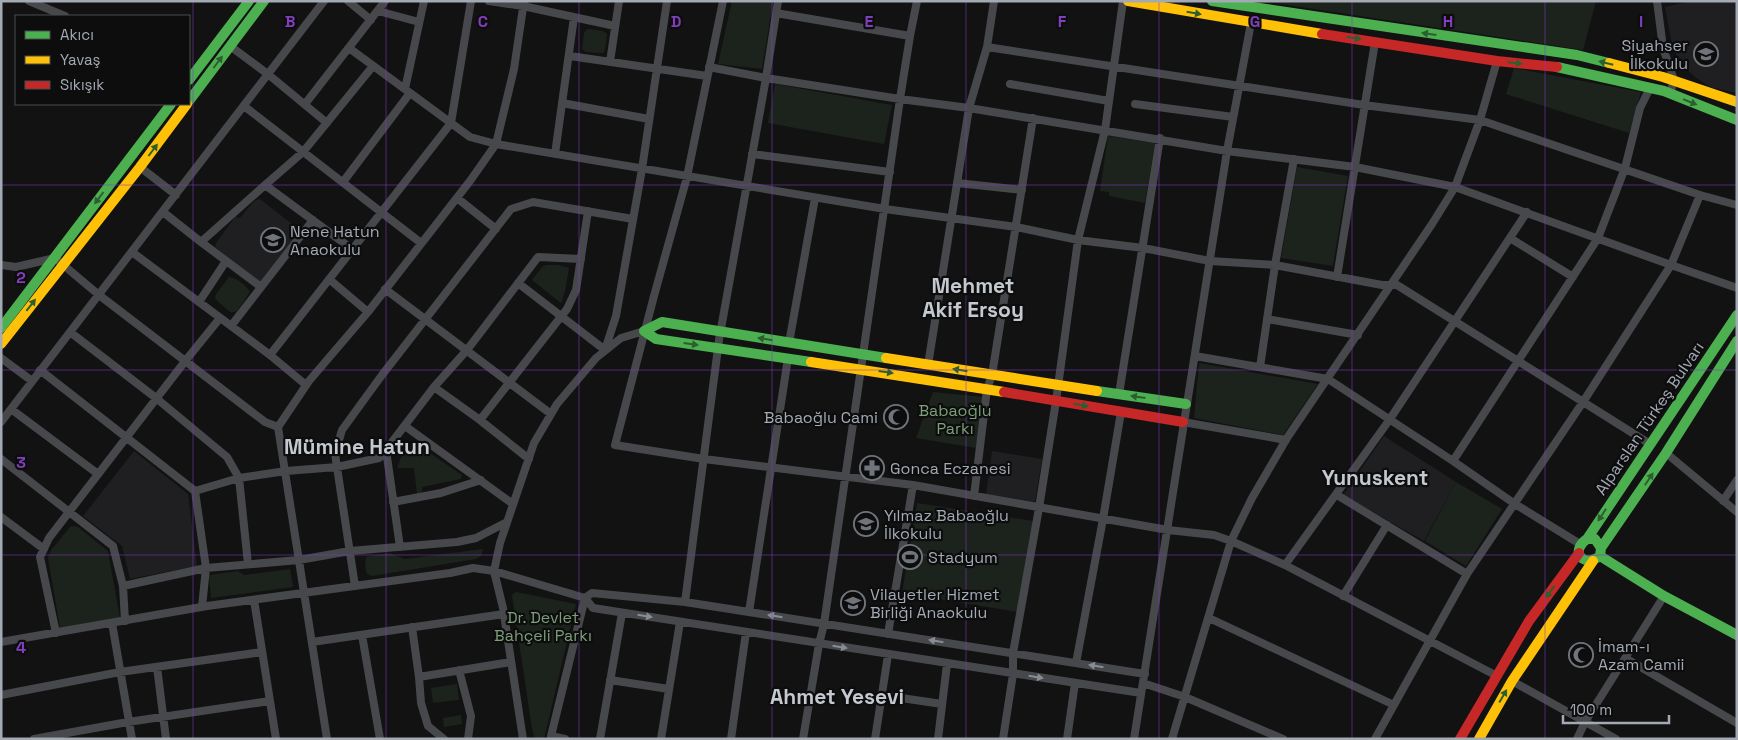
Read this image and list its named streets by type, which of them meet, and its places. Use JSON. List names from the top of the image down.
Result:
{
  "streets": {
    "street": ["Alparslan Türkeş Bulvarı"]
  },
  "districts": [
    "Mehmet Akif Ersoy",
    "Mümine Hatun",
    "Yunuskent",
    "Ahmet Yesevi"
  ],
  "parks": ["Babaoğlu Parkı", "Dr. Devlet Bahçeli Parkı"],
  "places": {
    "school or university": [
      "Siyahser İlkokulu",
      "Nene Hatun Anaokulu",
      "Yılmaz Babaoğlu İlkokulu",
      "Vilayetler Hizmet Birliği Anaokulu"
    ],
    "mosque": ["Babaoğlu Cami", "İmam-ı Azam Camii"],
    "pharmacy": ["Gonca Eczanesi"],
    "sports": ["Stadyum"]
  },
  "legend": ["Akıcı", "Yavaş", "Sıkışık"],
  "scale_bar": "100 m",
  "grid": {
    "columns": [
      "B",
      "C",
      "D",
      "E",
      "F",
      "G",
      "H",
      "I"
    ],
    "rows": ["2", "3", "4"]
  }
}
